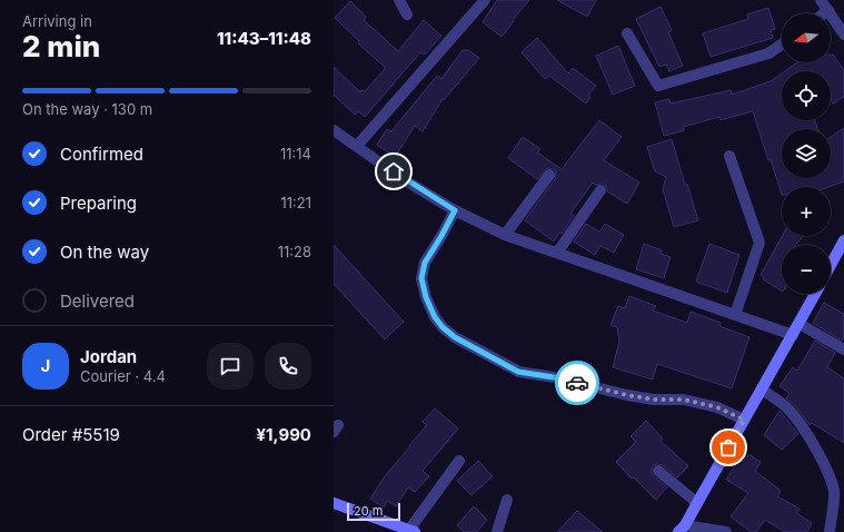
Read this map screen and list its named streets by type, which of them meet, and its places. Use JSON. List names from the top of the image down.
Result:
{
  "scale_bar": "20 m",
  "north": "left",
  "page": {
    "heading": ["2 min", "Arriving in", "11:43–11:48"],
    "panel": [
      "Jordan",
      "Courier · 4.4",
      "Order #5519",
      "¥1,990"
    ],
    "map_buttons": ["+", "−"],
    "bar": "On the way · 130 m",
    "list": [
      ["Confirmed", "11:14"],
      ["Preparing", "11:21"],
      ["On the way", "11:28"],
      "Delivered"
    ],
    "round": "J",
    "scale": "20 m"
  }
}
